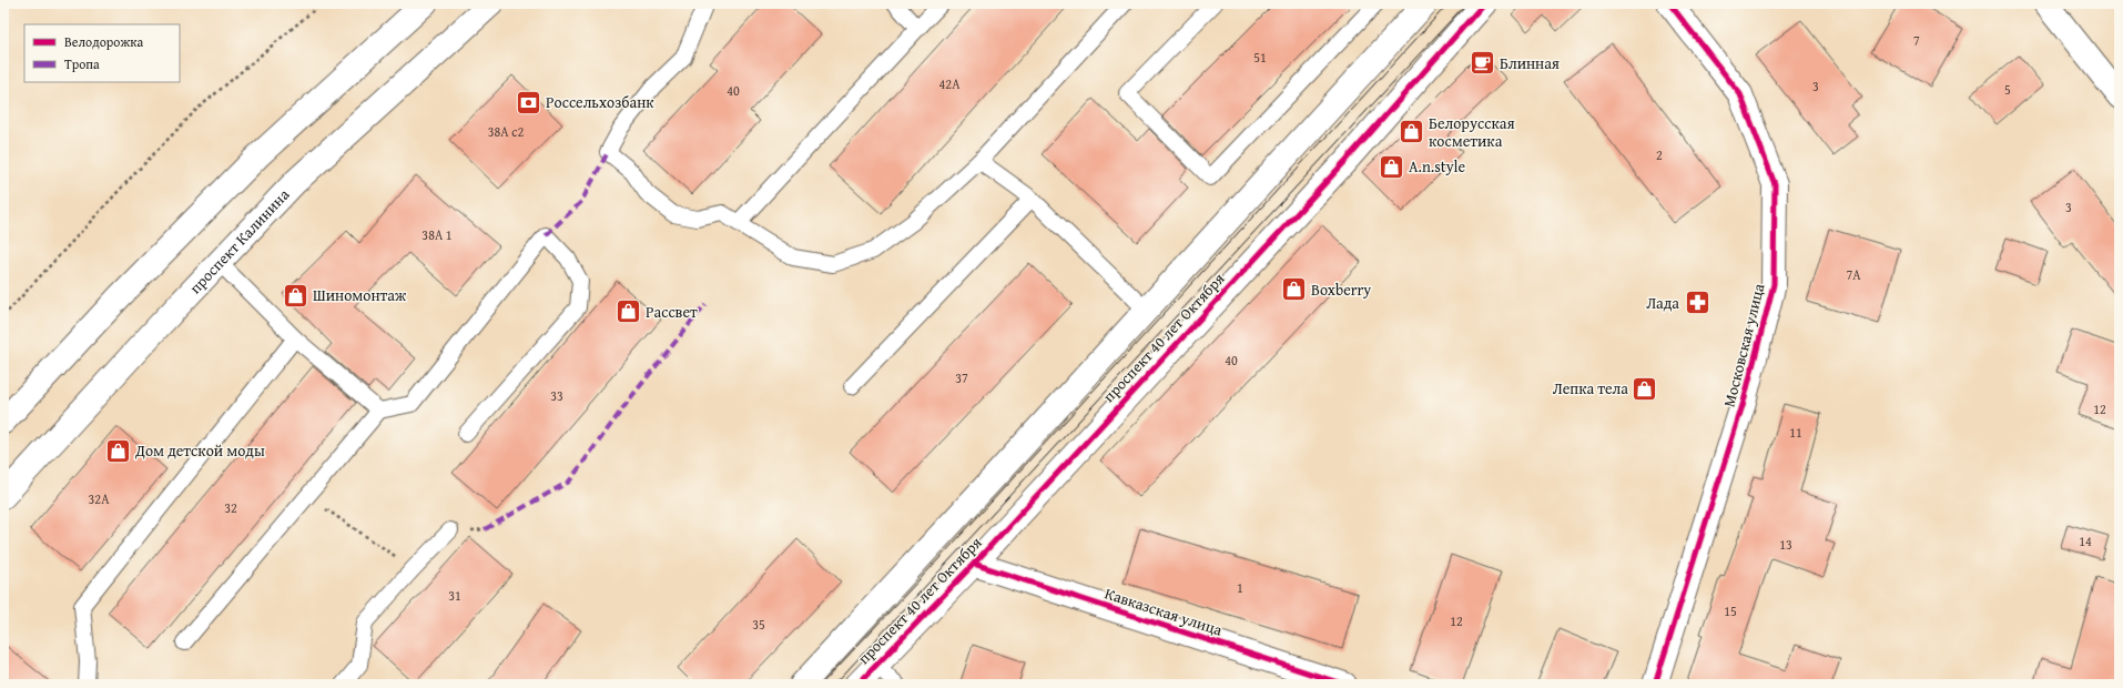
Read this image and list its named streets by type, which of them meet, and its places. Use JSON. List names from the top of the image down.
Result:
{
  "streets": {
    "street": [
      "проспект Калинина",
      "проспект 40 лет Октября",
      "Московская улица",
      "Кавказская улица"
    ]
  },
  "crossings": [
    ["проспект 40 лет Октября", "Кавказская улица"]
  ],
  "places": {
    "cafe": ["Блинная"],
    "bank": ["Россельхозбанк"],
    "shop": [
      "Белорусская косметика",
      "A.n.style",
      "Boxberry",
      "Шиномонтаж",
      "Рассвет",
      "Лепка тела",
      "Дом детской моды"
    ],
    "pharmacy": ["Лада"]
  },
  "house_numbers": [
    "7",
    "51",
    "42А",
    "3",
    "5",
    "40",
    "38А с2",
    "2",
    "3",
    "38А 1",
    "7А",
    "40",
    "37",
    "33",
    "12",
    "11",
    "32А",
    "32",
    "14",
    "13",
    "1",
    "31",
    "15",
    "12",
    "35"
  ],
  "legend": ["Велодорожка", "Тропа"]
}
